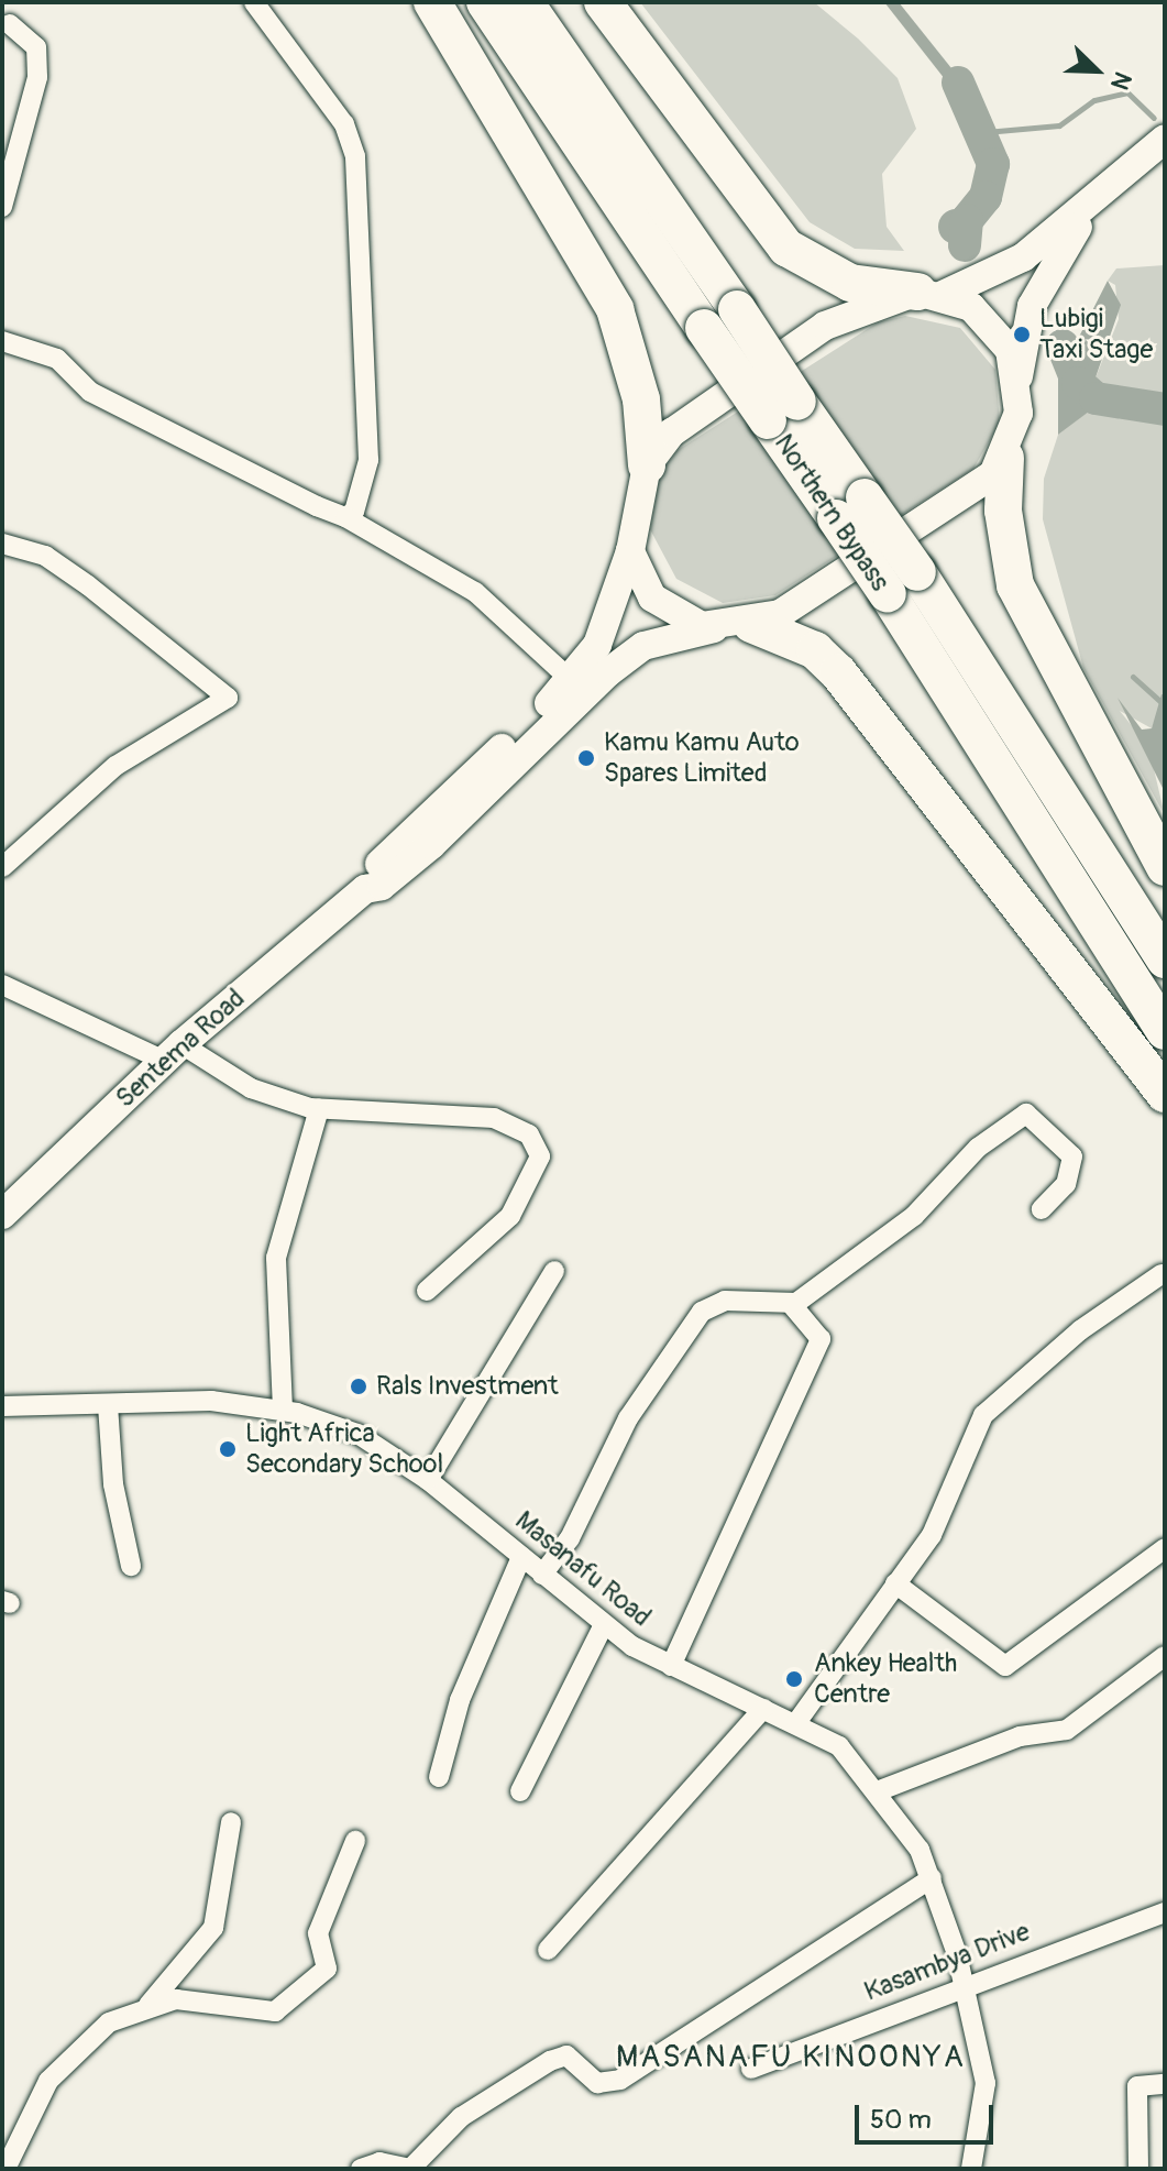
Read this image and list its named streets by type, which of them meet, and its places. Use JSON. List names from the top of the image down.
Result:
{
  "streets": {
    "highway": ["Northern Bypass"],
    "main road": ["Sentema Road"],
    "street": ["Masanafu Road", "Kasambya Drive"]
  },
  "crossings": [
    ["Masanafu Road", "Kasambya Drive"]
  ],
  "districts": ["MASANAFU KINOONYA"],
  "places": [
    "Lubigi Taxi Stage",
    "Kamu Kamu Auto Spares Limited",
    "Rals Investment",
    "Light Africa Secondary School",
    "Ankey Health Centre"
  ],
  "scale_bar": "50 m",
  "north": "bottom right"
}
